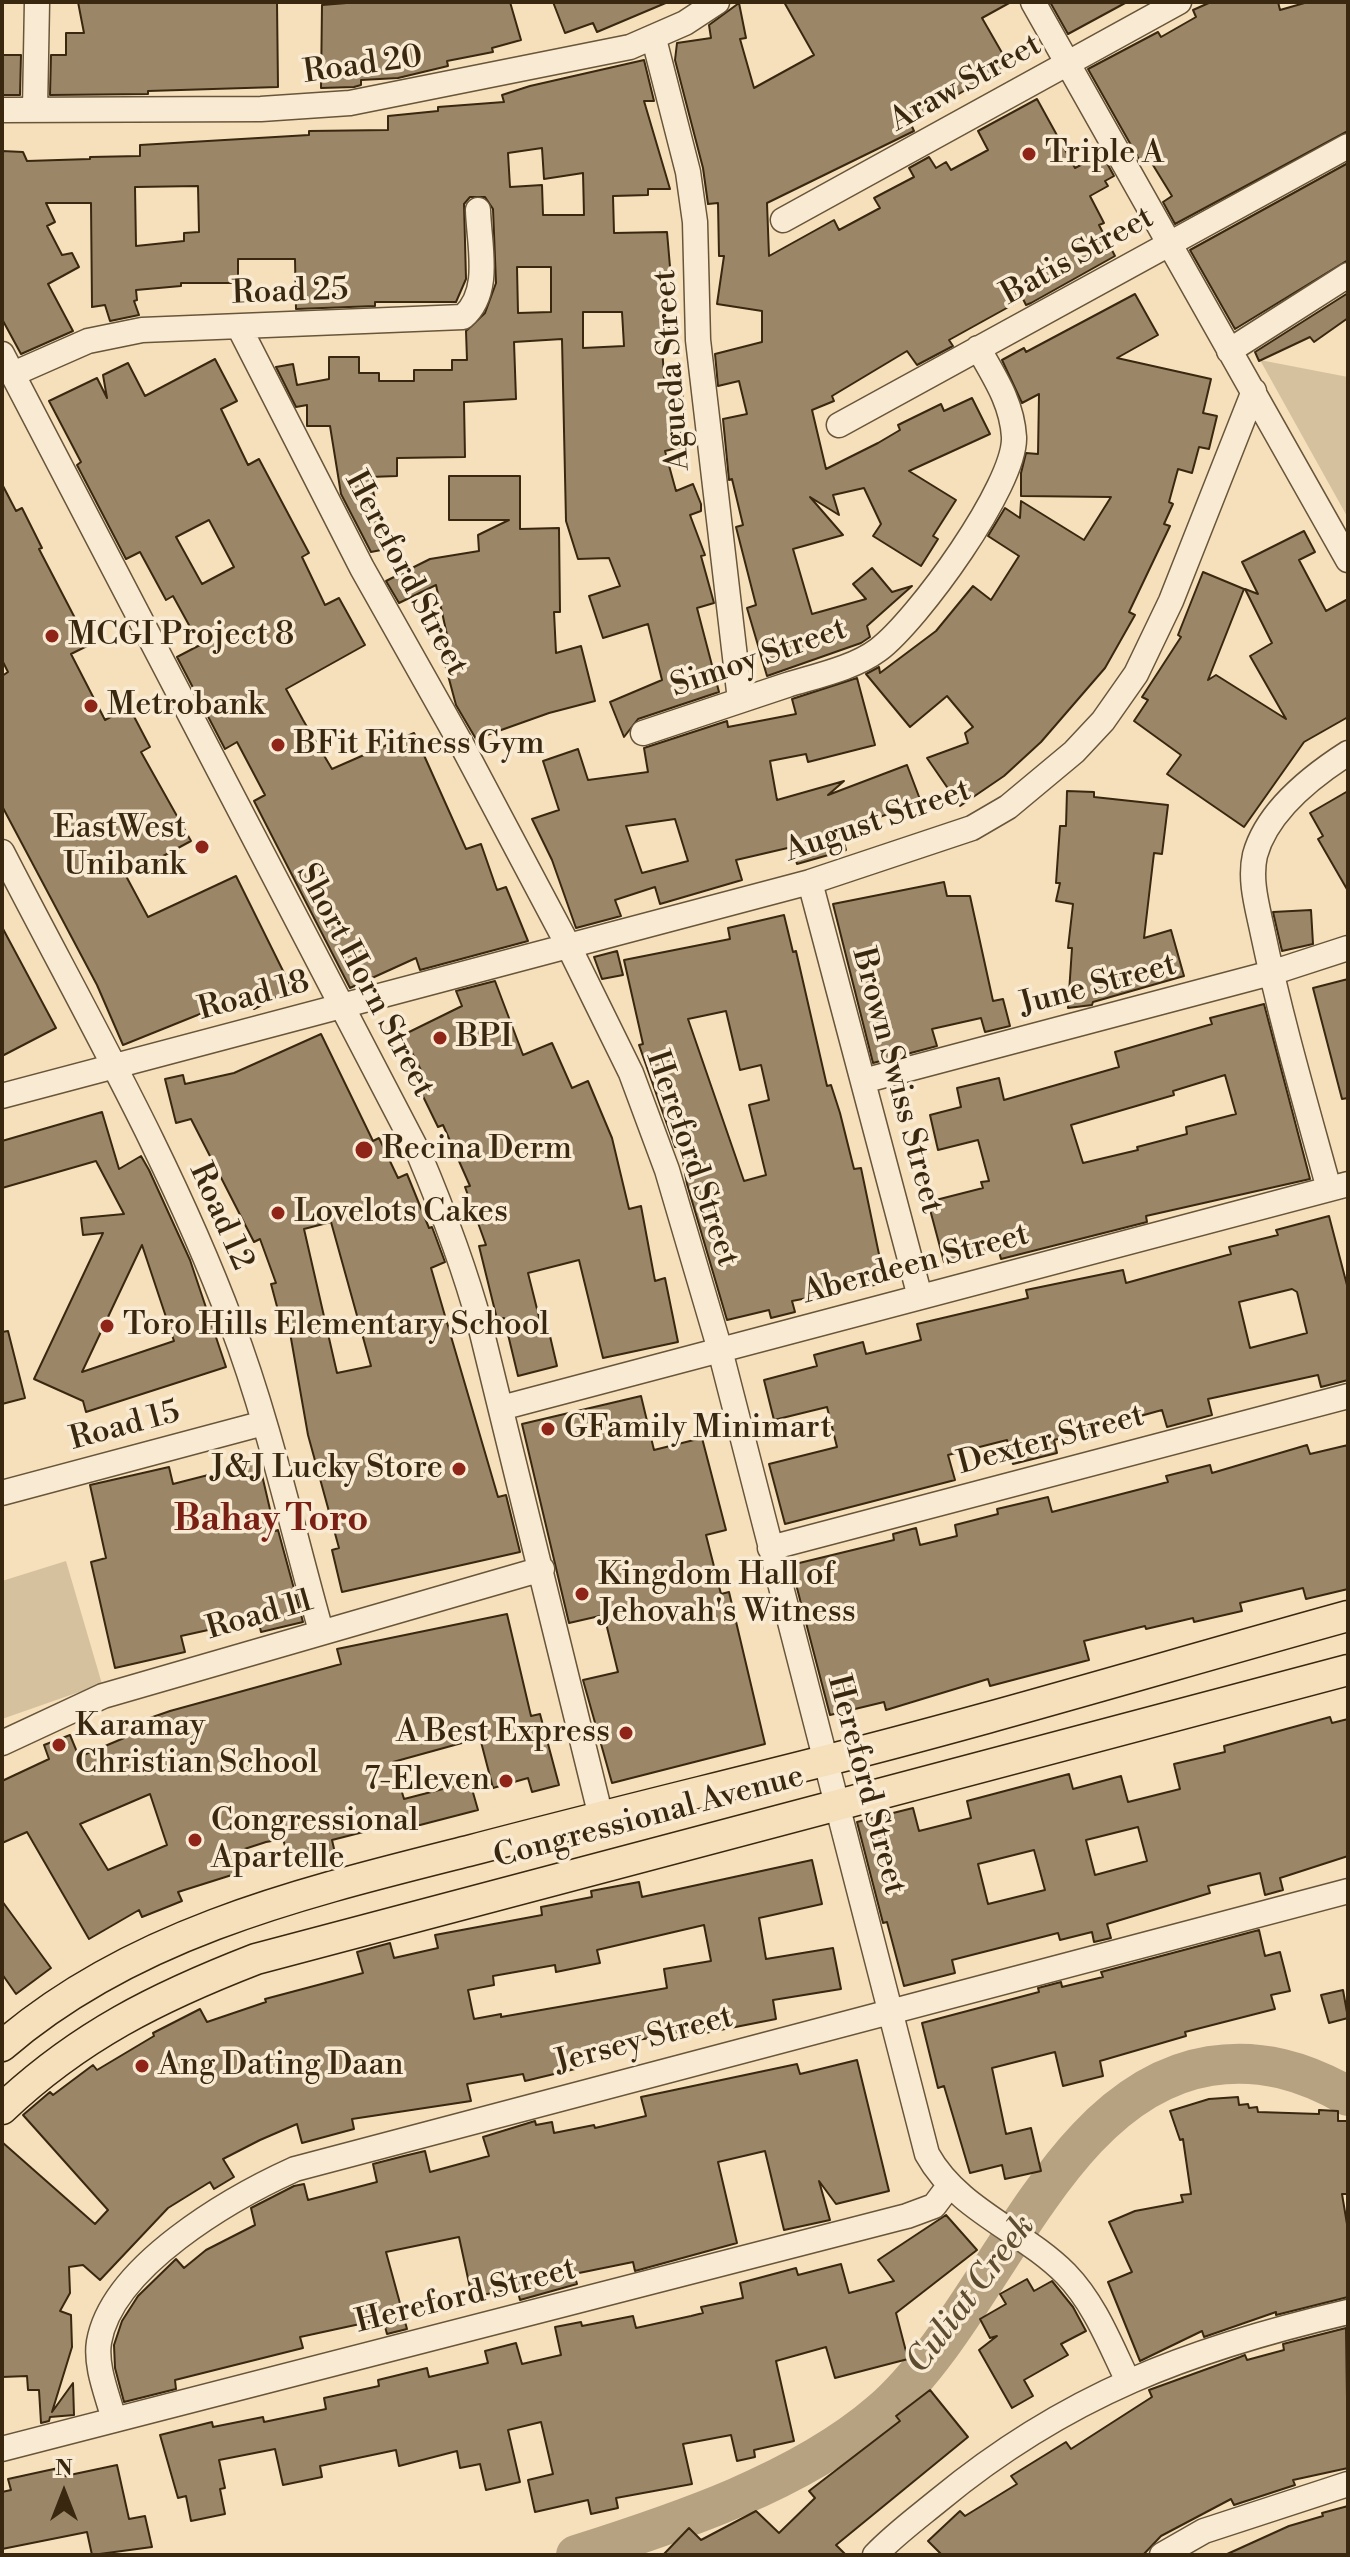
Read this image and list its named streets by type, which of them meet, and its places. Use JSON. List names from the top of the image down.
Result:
{
  "streets": {
    "main road": ["Congressional Avenue"],
    "street": [
      "Road 20",
      "Araw Street",
      "Batis Street",
      "Road 25",
      "Agueda Street",
      "Hereford Street",
      "Simoy Street",
      "August Street",
      "Short Horn Street",
      "June Street",
      "Road 18",
      "Brown Swiss Street",
      "Road 12",
      "Aberdeen Street",
      "Road 15",
      "Dexter Street",
      "Road 11",
      "Jersey Street"
    ]
  },
  "crossings": [
    ["Road 20", "Agueda Street"],
    ["Batis Street", "Simoy Street"],
    ["Road 25", "Hereford Street"],
    ["Road 25", "Short Horn Street"],
    ["Agueda Street", "Simoy Street"],
    ["Hereford Street", "August Street"],
    ["Hereford Street", "Road 18"],
    ["Hereford Street", "Aberdeen Street"],
    ["Hereford Street", "Dexter Street"],
    ["Hereford Street", "Congressional Avenue"],
    ["Hereford Street", "Jersey Street"],
    ["August Street", "Road 18"],
    ["August Street", "Brown Swiss Street"],
    ["Short Horn Street", "Road 18"],
    ["Short Horn Street", "Aberdeen Street"],
    ["Short Horn Street", "Road 11"],
    ["Short Horn Street", "Congressional Avenue"],
    ["June Street", "Brown Swiss Street"],
    ["Road 18", "Road 12"],
    ["Brown Swiss Street", "Aberdeen Street"],
    ["Road 12", "Road 15"],
    ["Road 12", "Road 11"]
  ],
  "districts": ["Bahay Toro"],
  "water": ["Culiat Creek"],
  "places": [
    "Triple A",
    "MCGI Project 8",
    "Metrobank",
    "BFit Fitness Gym",
    "EastWest Unibank",
    "BPI",
    "Recina Derm",
    "Lovelots Cakes",
    "Toro Hills Elementary School",
    "GFamily Minimart",
    "J&J Lucky Store",
    "Kingdom Hall of Jehovah's Witness",
    "A Best Express",
    "Karamay Christian School",
    "7-Eleven",
    "Congressional Apartelle",
    "Ang Dating Daan"
  ],
  "north": "top"
}
